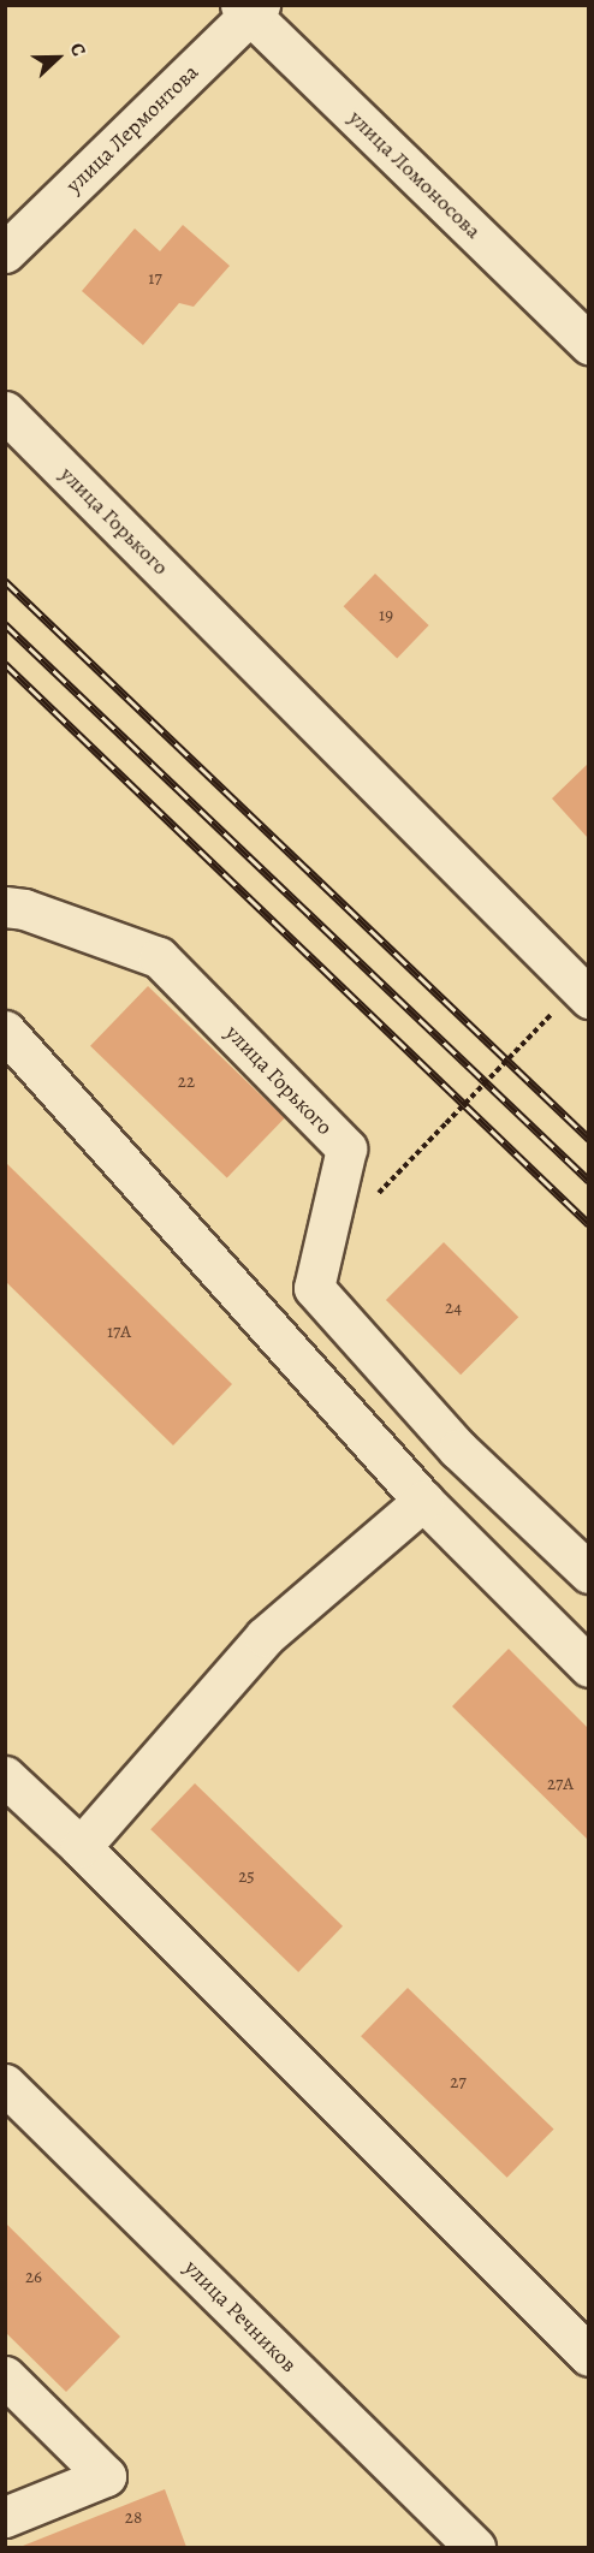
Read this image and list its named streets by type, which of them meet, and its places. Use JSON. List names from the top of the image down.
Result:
{
  "streets": {
    "street": [
      "улица Лермонтова",
      "улица Ломоносова",
      "улица Горького",
      "улица Речников"
    ]
  },
  "crossings": [
    ["улица Лермонтова", "улица Ломоносова"]
  ],
  "house_numbers": [
    "17",
    "19",
    "22",
    "24",
    "17А",
    "27А",
    "25",
    "27",
    "26",
    "28"
  ],
  "north": "right"
}
